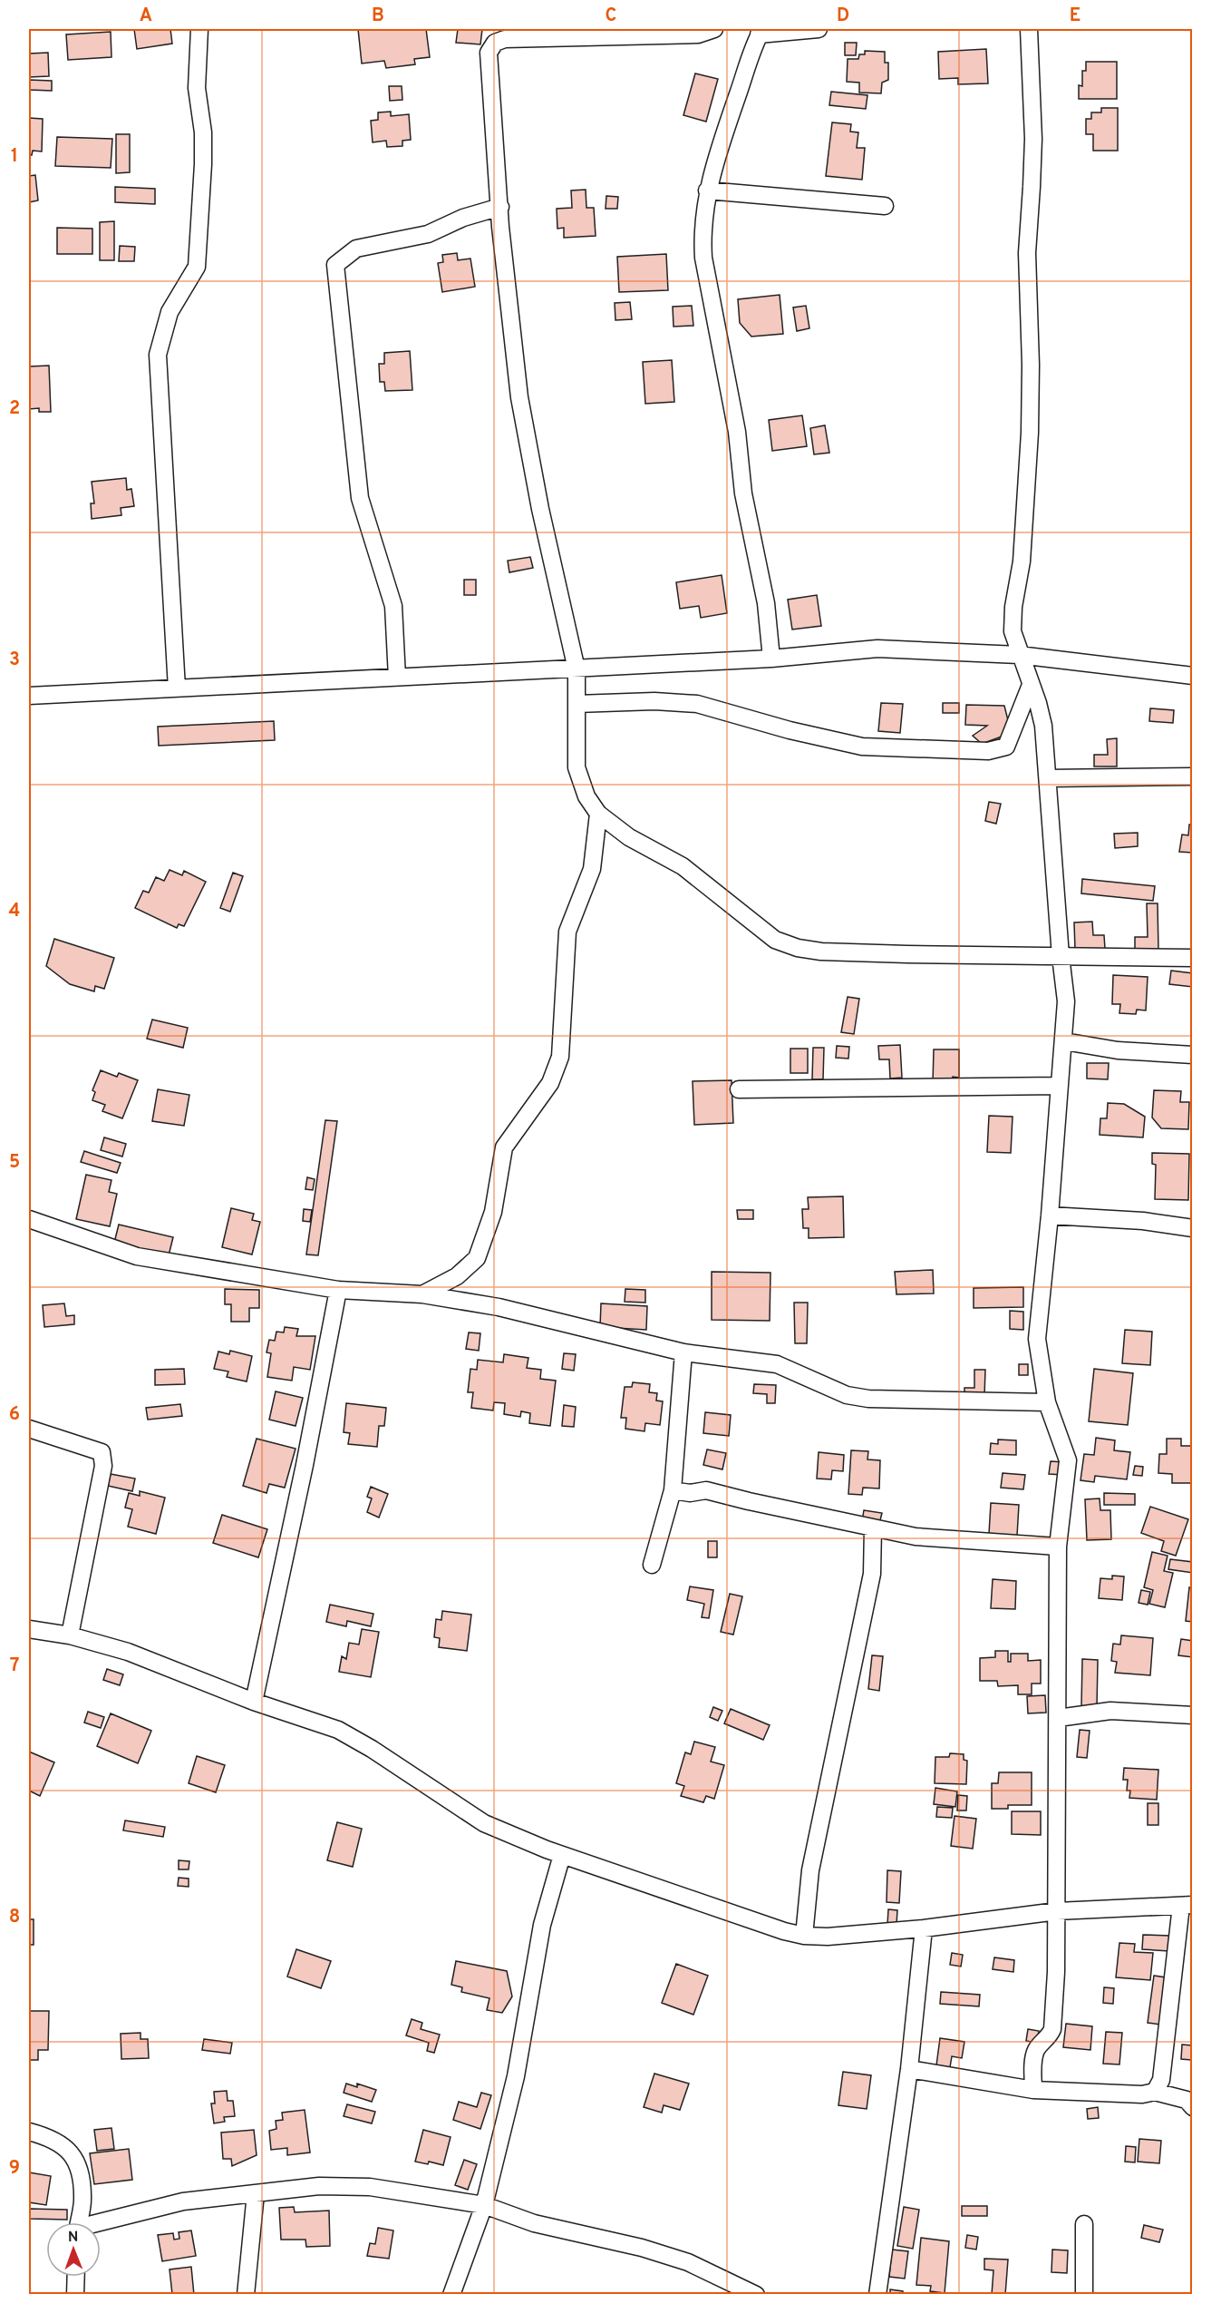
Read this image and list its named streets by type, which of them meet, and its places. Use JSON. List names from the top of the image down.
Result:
{
  "north": "top",
  "grid": {
    "columns": [
      "A",
      "B",
      "C",
      "D",
      "E"
    ],
    "rows": [
      "1",
      "2",
      "3",
      "4",
      "5",
      "6",
      "7",
      "8",
      "9"
    ]
  }
}
